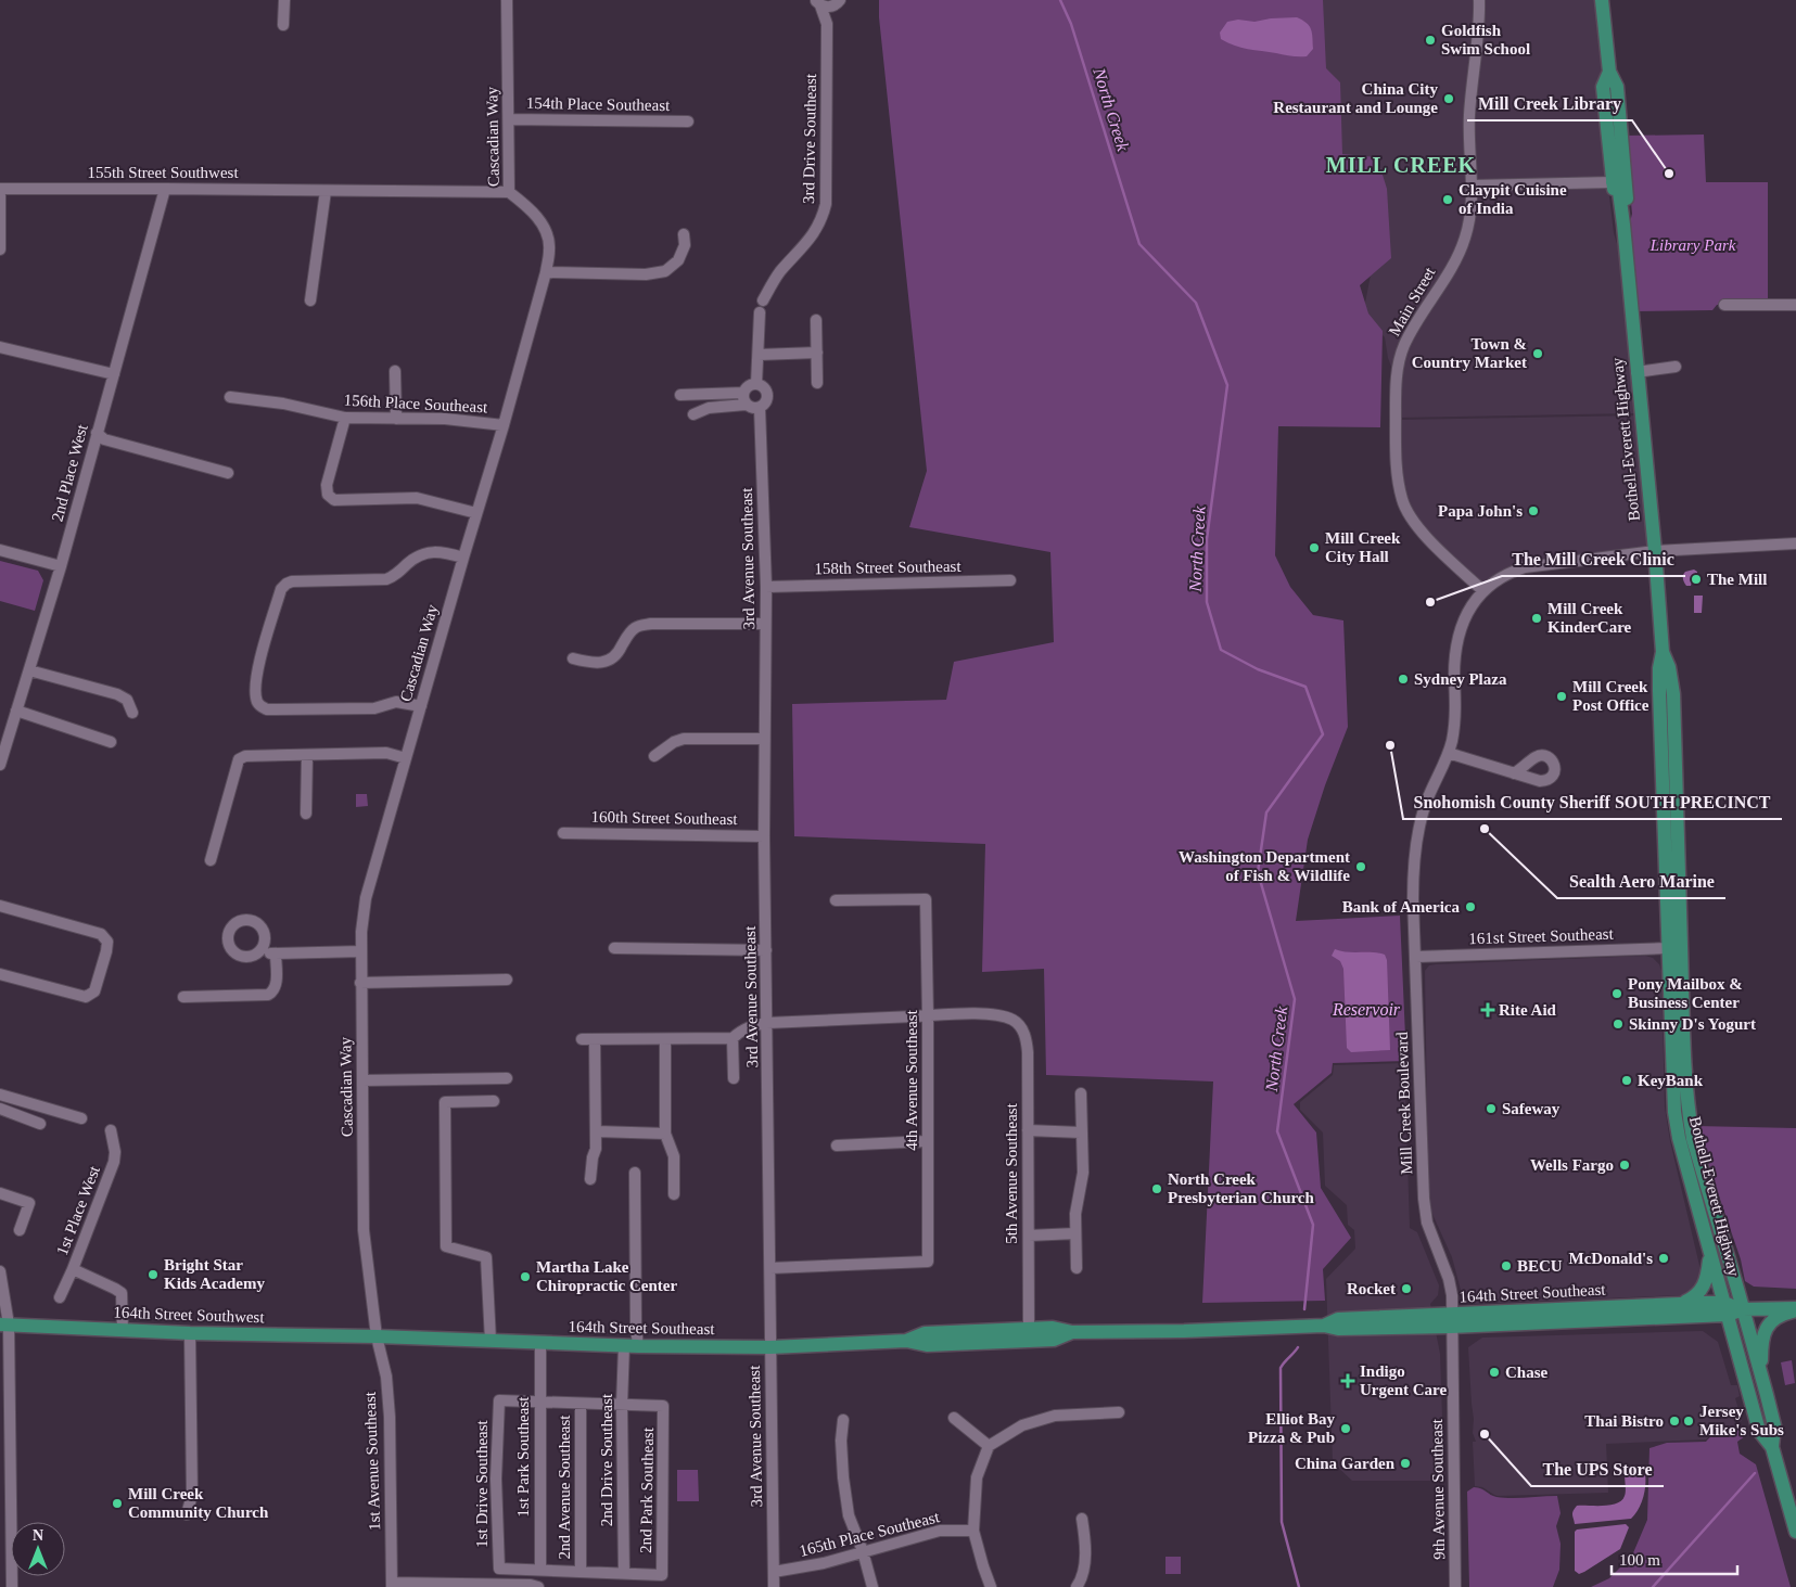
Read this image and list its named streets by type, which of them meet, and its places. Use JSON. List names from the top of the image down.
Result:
{
  "streets": {
    "main road": ["Bothell-Everett Highway", "164th Street Southeast", "164th Street Southwest"],
    "street": [
      "154th Place Southeast",
      "Cascadian Way",
      "3rd Drive Southeast",
      "155th Street Southwest",
      "Main Street",
      "156th Place Southeast",
      "2nd Place West",
      "3rd Avenue Southeast",
      "158th Street Southeast",
      "160th Street Southeast",
      "161st Street Southeast",
      "4th Avenue Southeast",
      "Mill Creek Boulevard",
      "5th Avenue Southeast",
      "1st Place West",
      "1st Park Southeast",
      "2nd Drive Southeast",
      "1st Avenue Southeast",
      "1st Drive Southeast",
      "2nd Avenue Southeast",
      "9th Avenue Southeast",
      "2nd Park Southeast",
      "165th Place Southeast"
    ]
  },
  "crossings": [
    ["154th Place Southeast", "Cascadian Way"],
    ["Cascadian Way", "155th Street Southwest"],
    ["Cascadian Way", "156th Place Southeast"],
    ["Cascadian Way", "164th Street Southeast"],
    ["Cascadian Way", "164th Street Southwest"],
    ["Cascadian Way", "1st Avenue Southeast"],
    ["155th Street Southwest", "2nd Place West"],
    ["Main Street", "Mill Creek Boulevard"],
    ["Bothell-Everett Highway", "161st Street Southeast"],
    ["Bothell-Everett Highway", "Mill Creek Boulevard"],
    ["Bothell-Everett Highway", "164th Street Southeast"],
    ["3rd Avenue Southeast", "158th Street Southeast"],
    ["3rd Avenue Southeast", "160th Street Southeast"],
    ["3rd Avenue Southeast", "4th Avenue Southeast"],
    ["3rd Avenue Southeast", "164th Street Southeast"],
    ["3rd Avenue Southeast", "165th Place Southeast"],
    ["161st Street Southeast", "Mill Creek Boulevard"],
    ["4th Avenue Southeast", "5th Avenue Southeast"],
    ["Mill Creek Boulevard", "164th Street Southeast"],
    ["Mill Creek Boulevard", "9th Avenue Southeast"],
    ["5th Avenue Southeast", "164th Street Southeast"],
    ["1st Place West", "164th Street Southwest"],
    ["164th Street Southeast", "164th Street Southwest"],
    ["164th Street Southeast", "1st Park Southeast"],
    ["164th Street Southeast", "2nd Drive Southeast"],
    ["164th Street Southeast", "1st Avenue Southeast"],
    ["164th Street Southeast", "9th Avenue Southeast"],
    ["164th Street Southwest", "1st Avenue Southeast"],
    ["1st Park Southeast", "1st Drive Southeast"],
    ["2nd Drive Southeast", "2nd Park Southeast"]
  ],
  "districts": ["MILL CREEK"],
  "water": ["North Creek", "Reservoir"],
  "parks": ["Library Park"],
  "places": {
    "other": [
      "Goldfish Swim School",
      "China City Restaurant and Lounge",
      "Mill Creek Library",
      "Claypit Cuisine of India",
      "Town & Country Market",
      "Papa John's",
      "Mill Creek City Hall",
      "The Mill",
      "The Mill Creek Clinic",
      "Mill Creek KinderCare",
      "Sydney Plaza",
      "Mill Creek Post Office",
      "Snohomish County Sheriff SOUTH PRECINCT",
      "Sealth Aero Marine",
      "Washington Department of Fish & Wildlife",
      "Bank of America",
      "Pony Mailbox & Business Center",
      "Skinny D's Yogurt",
      "KeyBank",
      "Safeway",
      "Wells Fargo",
      "North Creek Presbyterian Church",
      "McDonald's",
      "BECU",
      "Bright Star Kids Academy",
      "Martha Lake Chiropractic Center",
      "Rocket",
      "Chase",
      "Thai Bistro",
      "Jersey Mike's Subs",
      "Elliot Bay Pizza & Pub",
      "The UPS Store",
      "China Garden",
      "Mill Creek Community Church"
    ],
    "health": ["Rite Aid", "Indigo Urgent Care"]
  },
  "scale_bar": "100 m",
  "north": "top"
}
